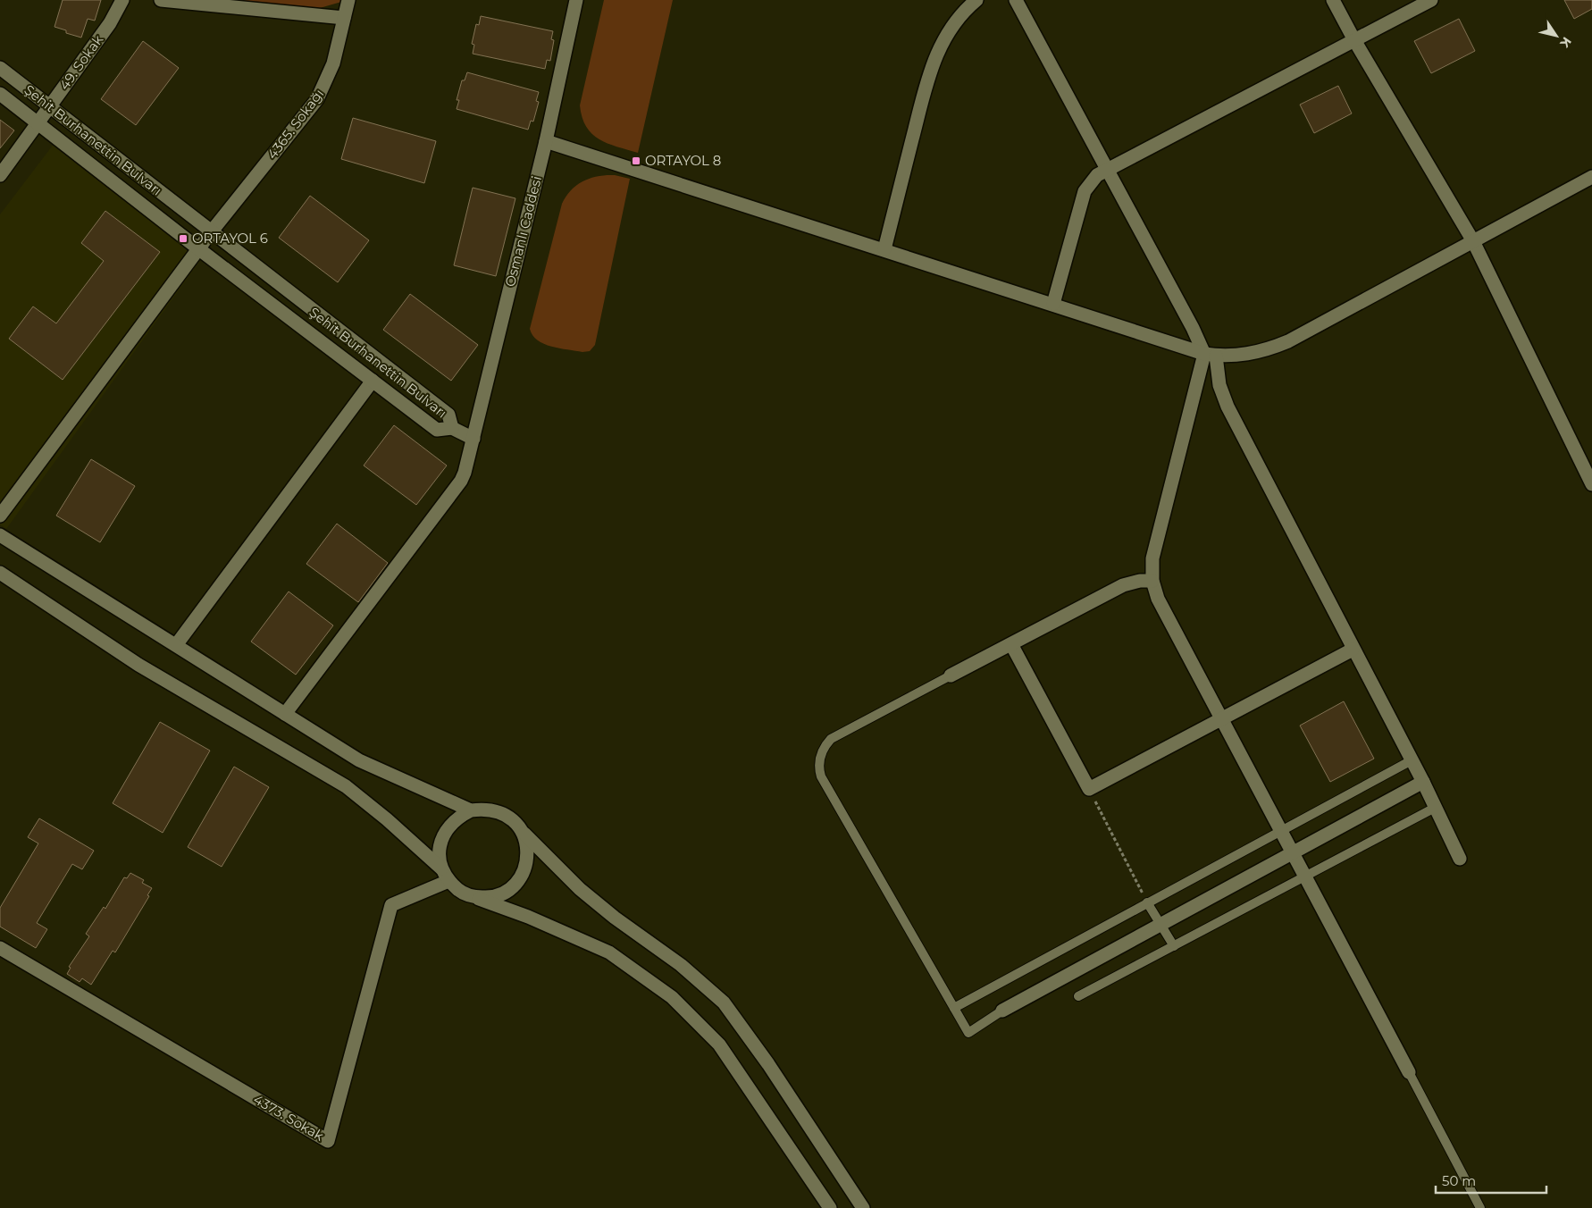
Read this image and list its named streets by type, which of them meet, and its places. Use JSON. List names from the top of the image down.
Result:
{
  "streets": {
    "street": [
      "49. Sokak",
      "4365. Sokağı",
      "Şehit Burhanettin Bulvarı",
      "Osmanlı Caddesi",
      "4373. Sokak"
    ]
  },
  "crossings": [
    ["49. Sokak", "Şehit Burhanettin Bulvarı"],
    ["4365. Sokağı", "Şehit Burhanettin Bulvarı"]
  ],
  "places": {
    "transit": ["ORTAYOL 8", "ORTAYOL 6"]
  },
  "scale_bar": "50 m",
  "north": "bottom right"
}
